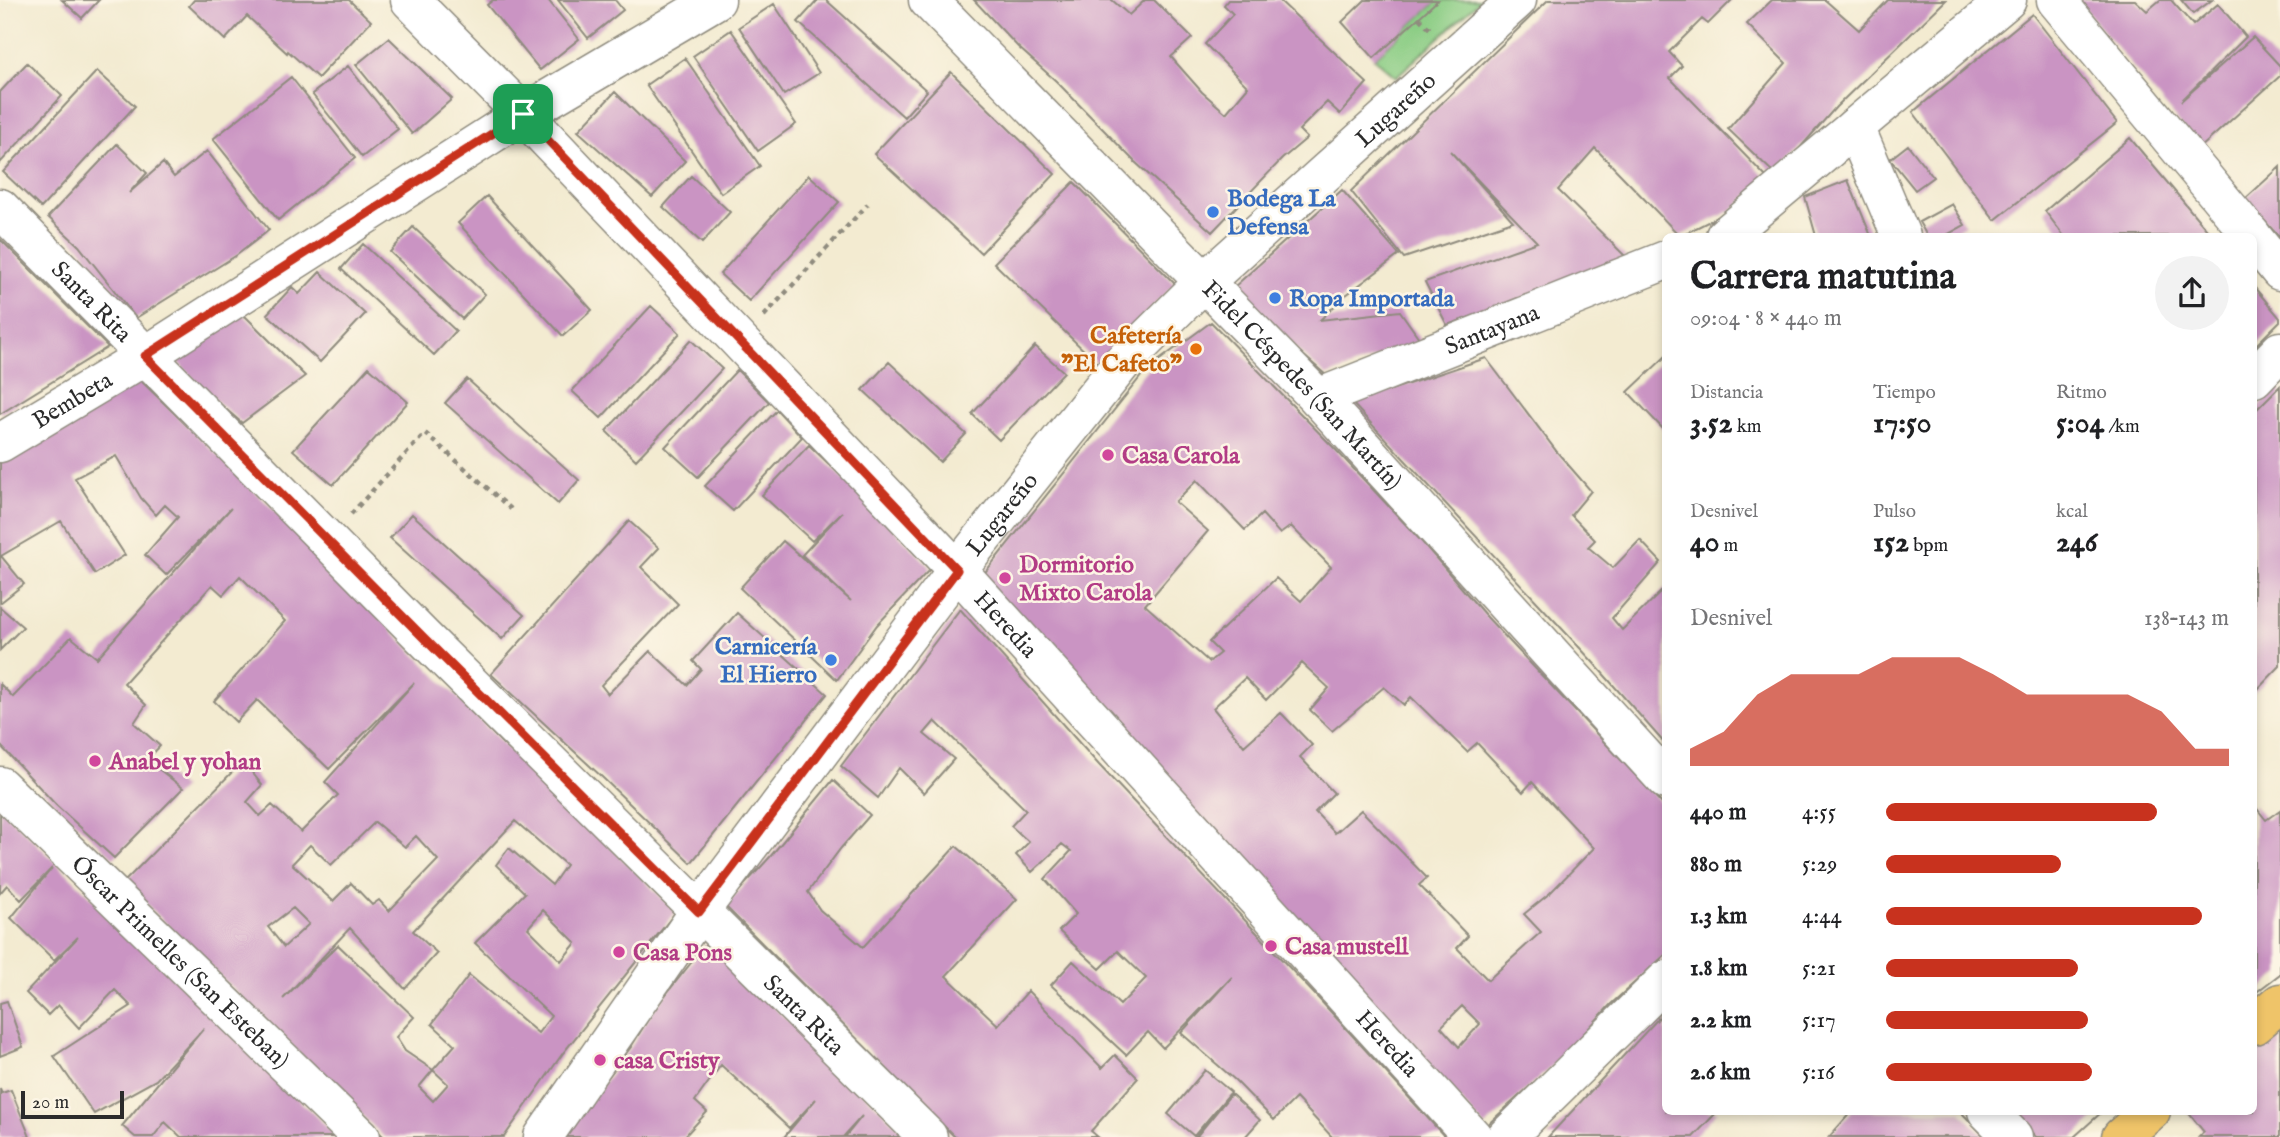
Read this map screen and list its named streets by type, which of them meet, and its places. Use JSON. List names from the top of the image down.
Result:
{
  "streets": {
    "street": [
      "Lugareño",
      "Santa Rita",
      "Santayana",
      "Fidel Céspedes (San Martín)",
      "Bembeta",
      "Heredia",
      "Óscar Primelles (San Esteban)"
    ]
  },
  "crossings": [
    ["Lugareño", "Santa Rita"],
    ["Lugareño", "Fidel Céspedes (San Martín)"],
    ["Lugareño", "Heredia"],
    ["Santa Rita", "Bembeta"],
    ["Santayana", "Fidel Céspedes (San Martín)"],
    ["Bembeta", "Heredia"]
  ],
  "places": [
    "Bodega La Defensa",
    "Ropa Importada",
    "Cafetería \"El Cafeto\"",
    "Casa Carola",
    "Dormitorio Mixto Carola",
    "Carnicería El Hierro",
    "Anabel y yohan",
    "Casa mustell",
    "Casa Pons",
    "casa Cristy"
  ],
  "scale_bar": "20 m",
  "page": {
    "heading": ["Carrera matutina", "09:04 · 8 × 440 m"],
    "stats": [
      ["Distancia", "3.52 km"],
      ["Tiempo", "17:50"],
      ["Ritmo", "5:04 /km"],
      ["Desnivel", "40 m"],
      ["Pulso", "152 bpm"],
      ["kcal", "246"]
    ],
    "chart": ["Desnivel", "138–143 m"],
    "list": [
      {
        "name": "440 m",
        "note": "4:55"
      },
      {
        "name": "880 m",
        "note": "5:29"
      },
      {
        "name": "1.3 km",
        "note": "4:44"
      },
      {
        "name": "1.8 km",
        "note": "5:21"
      },
      {
        "name": "2.2 km",
        "note": "5:17"
      },
      {
        "name": "2.6 km",
        "note": "5:16"
      }
    ],
    "scale": "20 m"
  }
}
